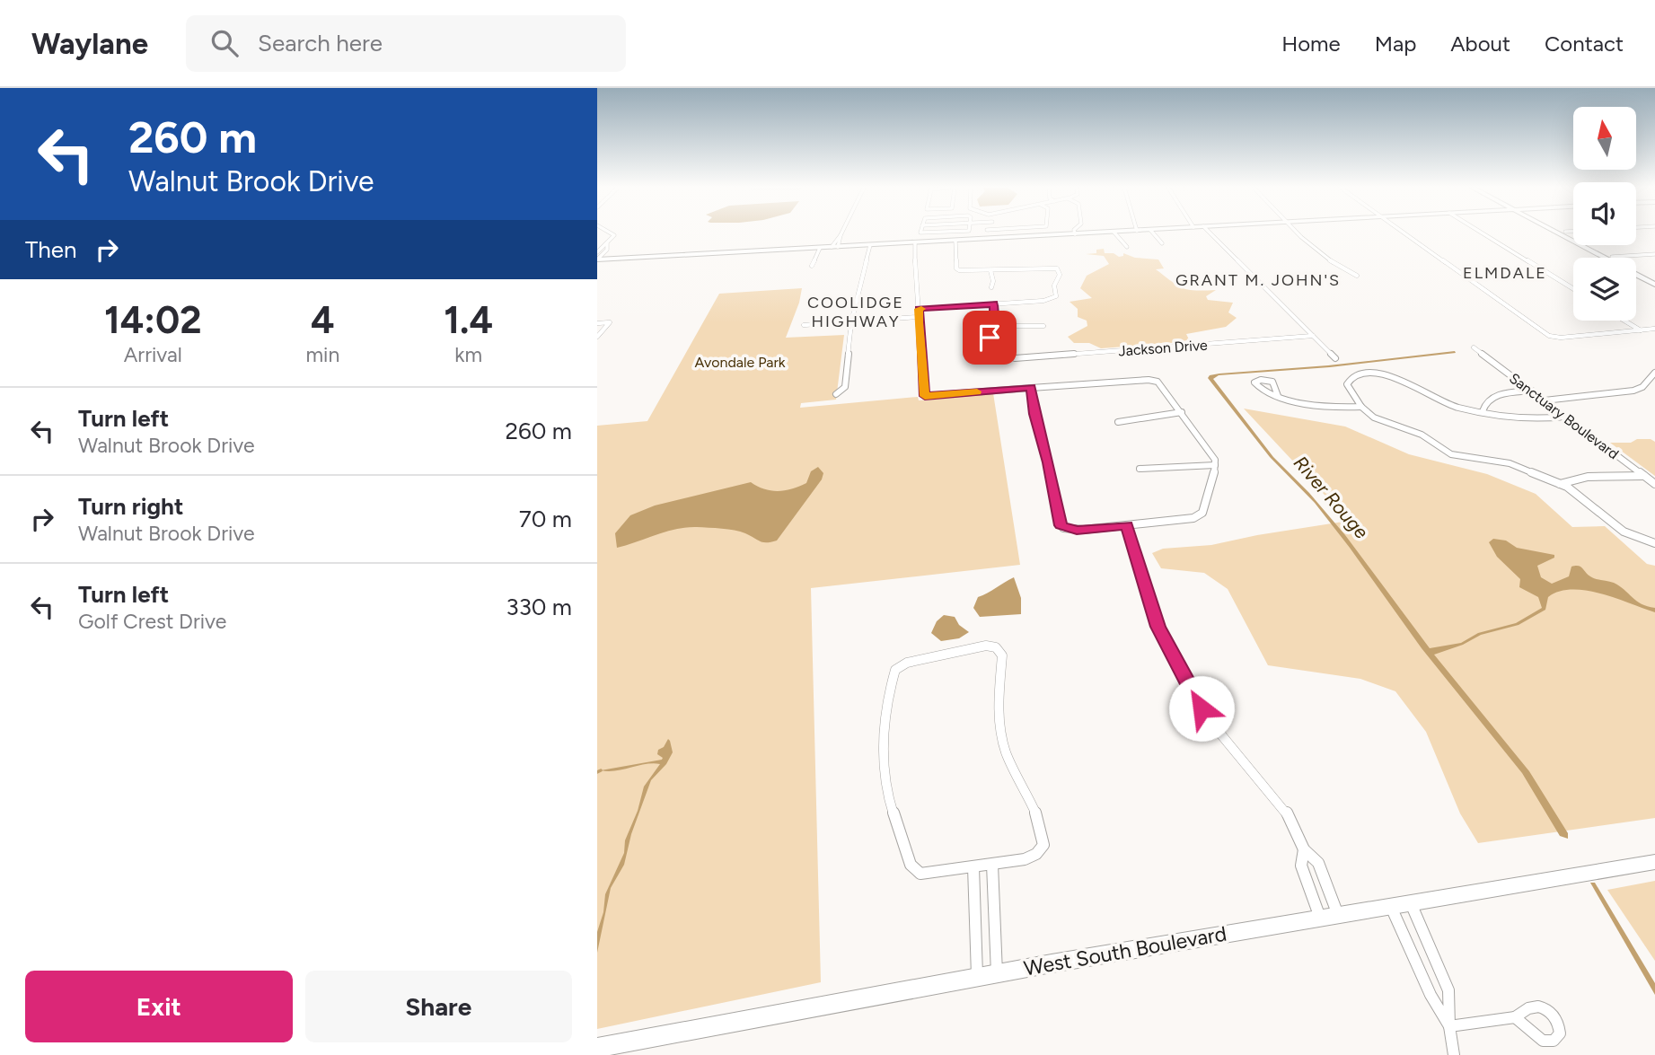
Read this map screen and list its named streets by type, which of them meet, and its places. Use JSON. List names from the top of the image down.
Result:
{
  "streets": {
    "main road": ["West South Boulevard"],
    "street": ["Jackson Drive", "Sanctuary Boulevard"]
  },
  "districts": ["ELMDALE", "GRANT M. JOHN'S", "COOLIDGE HIGHWAY"],
  "water": ["River Rouge"],
  "parks": ["Avondale Park"],
  "north": "top",
  "page": {
    "header": "Waylane",
    "search": "Search here",
    "nav": [
      "Home",
      "Map",
      "About",
      "Contact"
    ],
    "turn": ["260 m", "Walnut Brook Drive"],
    "then": "Then",
    "eta": [
      "14:02",
      "Arrival",
      "4",
      "min",
      "1.4",
      "km"
    ],
    "list": [
      {
        "name": "Turn left",
        "note": "Walnut Brook Drive",
        "value": "260 m"
      },
      {
        "name": "Turn right",
        "note": "Walnut Brook Drive",
        "value": "70 m"
      },
      {
        "name": "Turn left",
        "note": "Golf Crest Drive",
        "value": "330 m"
      }
    ],
    "buttons": ["Exit", "Share"]
  }
}
